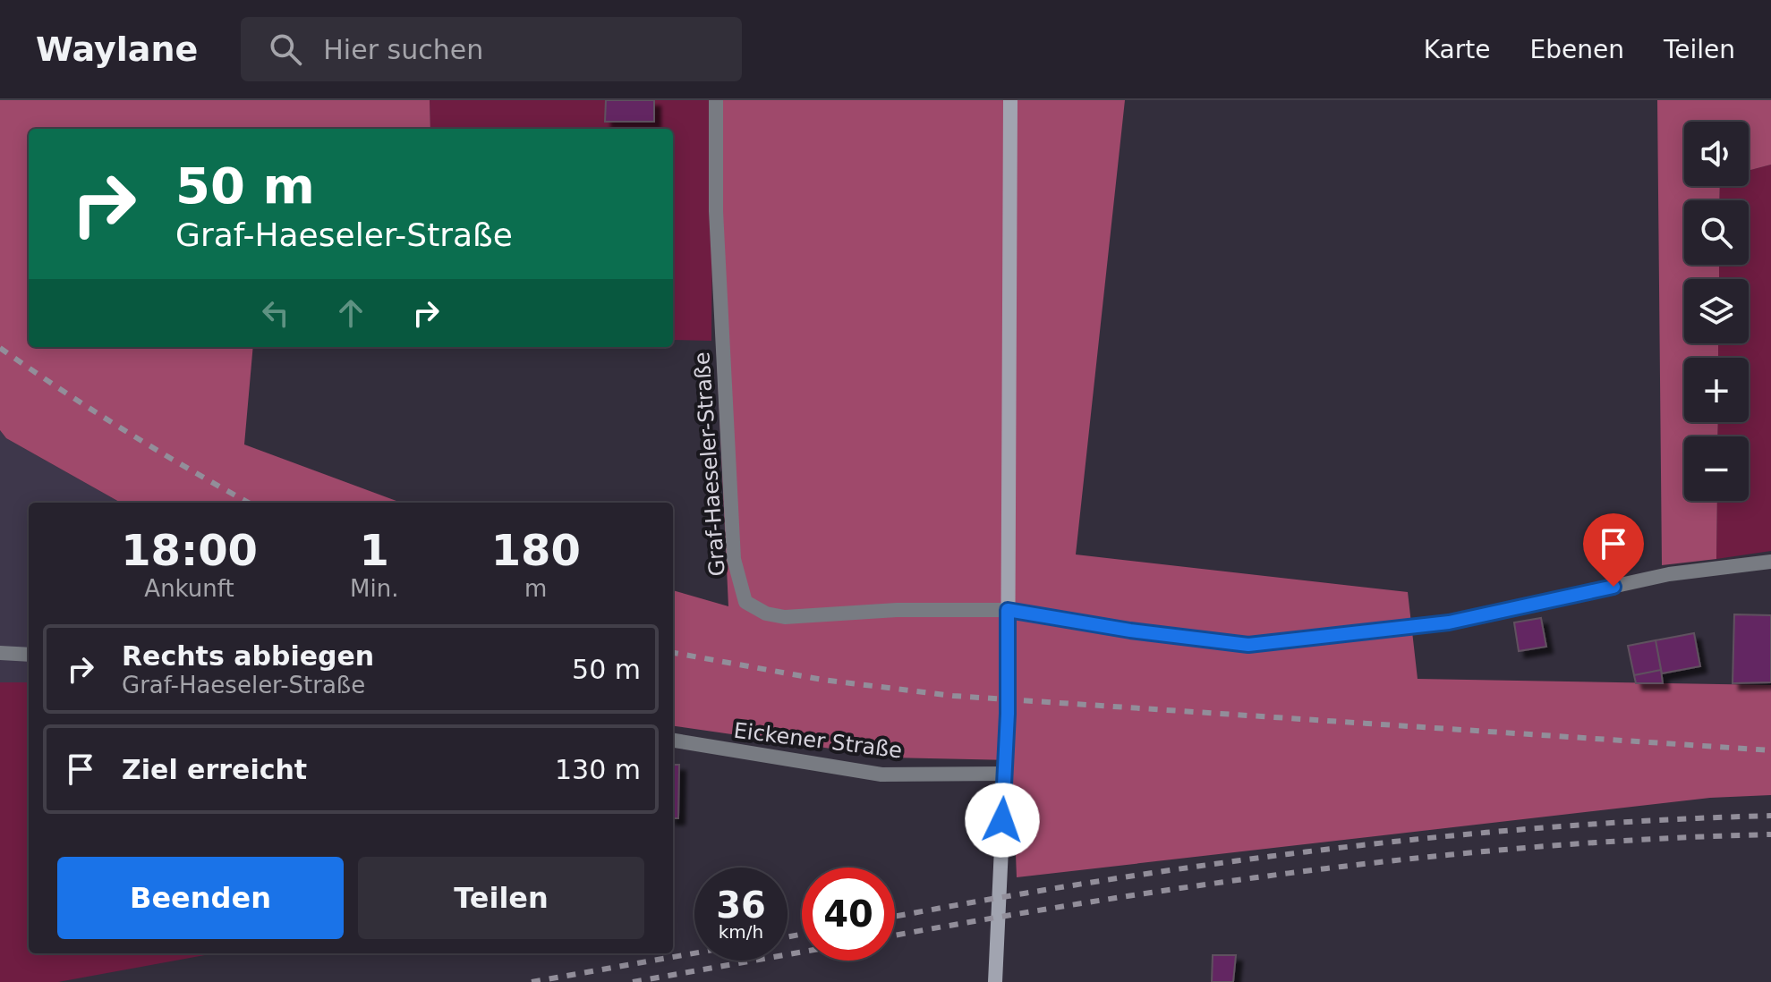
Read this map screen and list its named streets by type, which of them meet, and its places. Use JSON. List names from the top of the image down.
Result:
{
  "streets": {
    "lane": ["Graf-Haeseler-Straße", "Eickener Straße"]
  },
  "page": {
    "header": "Waylane",
    "search": "Hier suchen",
    "nav": ["Karte", "Ebenen", "Teilen"],
    "map_buttons": ["+", "−"],
    "turn": ["50 m", "Graf-Haeseler-Straße"],
    "eta": [
      "18:00",
      "Ankunft",
      "1",
      "Min.",
      "180",
      "m"
    ],
    "list": [
      {
        "name": "Rechts abbiegen",
        "note": "Graf-Haeseler-Straße",
        "value": "50 m"
      },
      {
        "name": "Ziel erreicht",
        "value": "130 m"
      }
    ],
    "buttons": ["Beenden", "Teilen"],
    "speed": "36 km/h",
    "limit": "40"
  }
}
